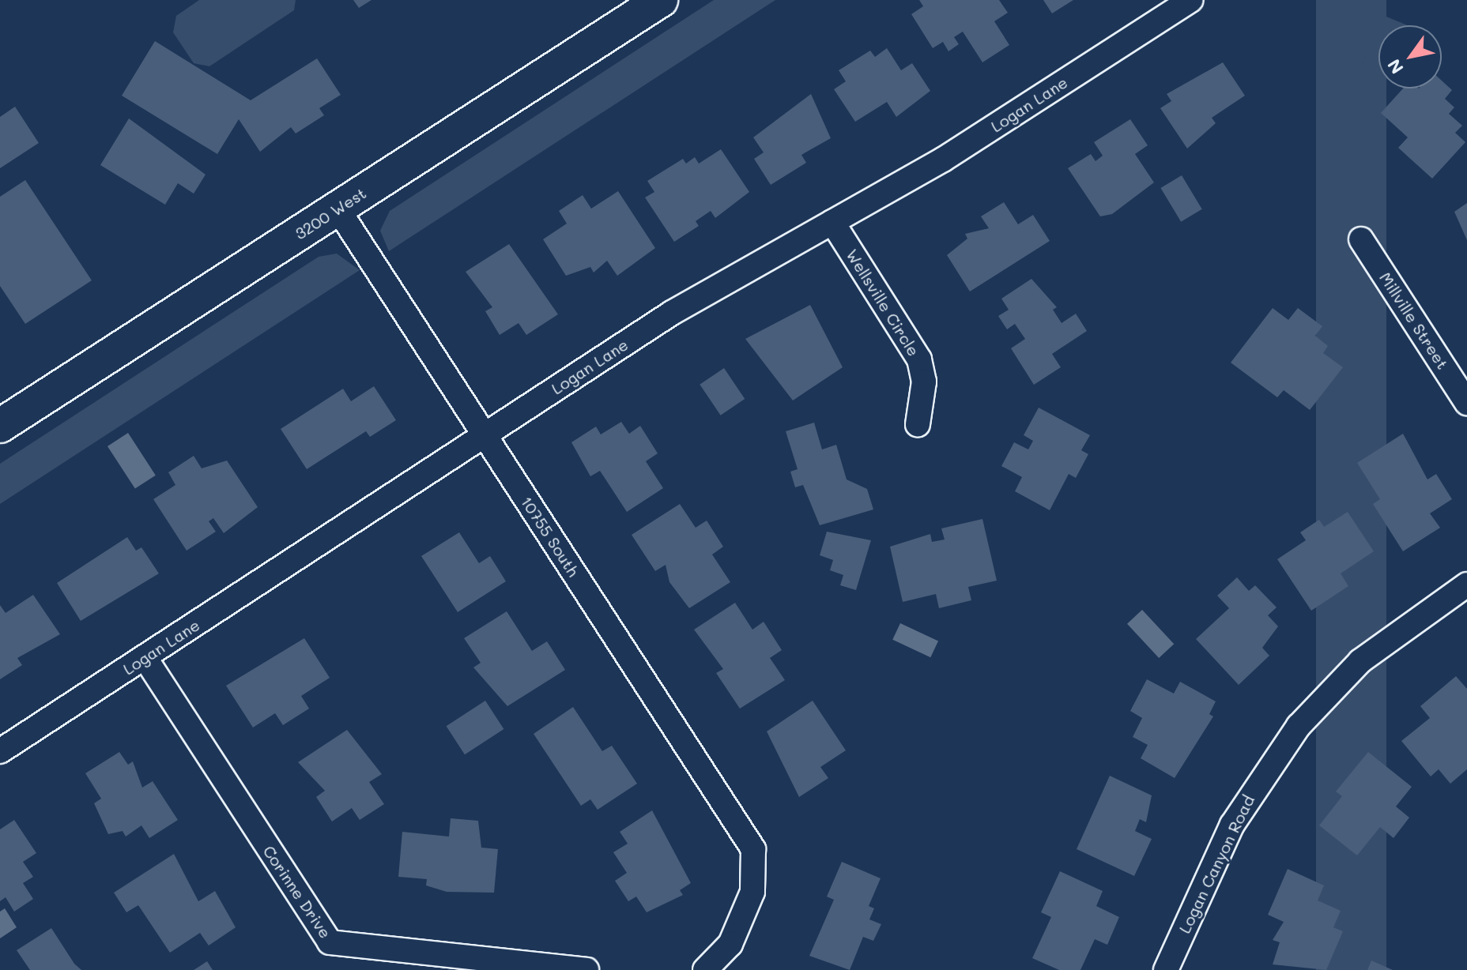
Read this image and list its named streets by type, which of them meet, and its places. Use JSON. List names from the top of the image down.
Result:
{
  "streets": {
    "street": [
      "Logan Lane",
      "3200 West",
      "Wellsville Circle",
      "Millville Street",
      "10755 South",
      "Logan Canyon Road",
      "Corinne Drive"
    ]
  },
  "crossings": [
    ["Logan Lane", "Wellsville Circle"],
    ["Logan Lane", "10755 South"],
    ["Logan Lane", "Corinne Drive"],
    ["3200 West", "10755 South"]
  ],
  "north": "bottom left"
}
